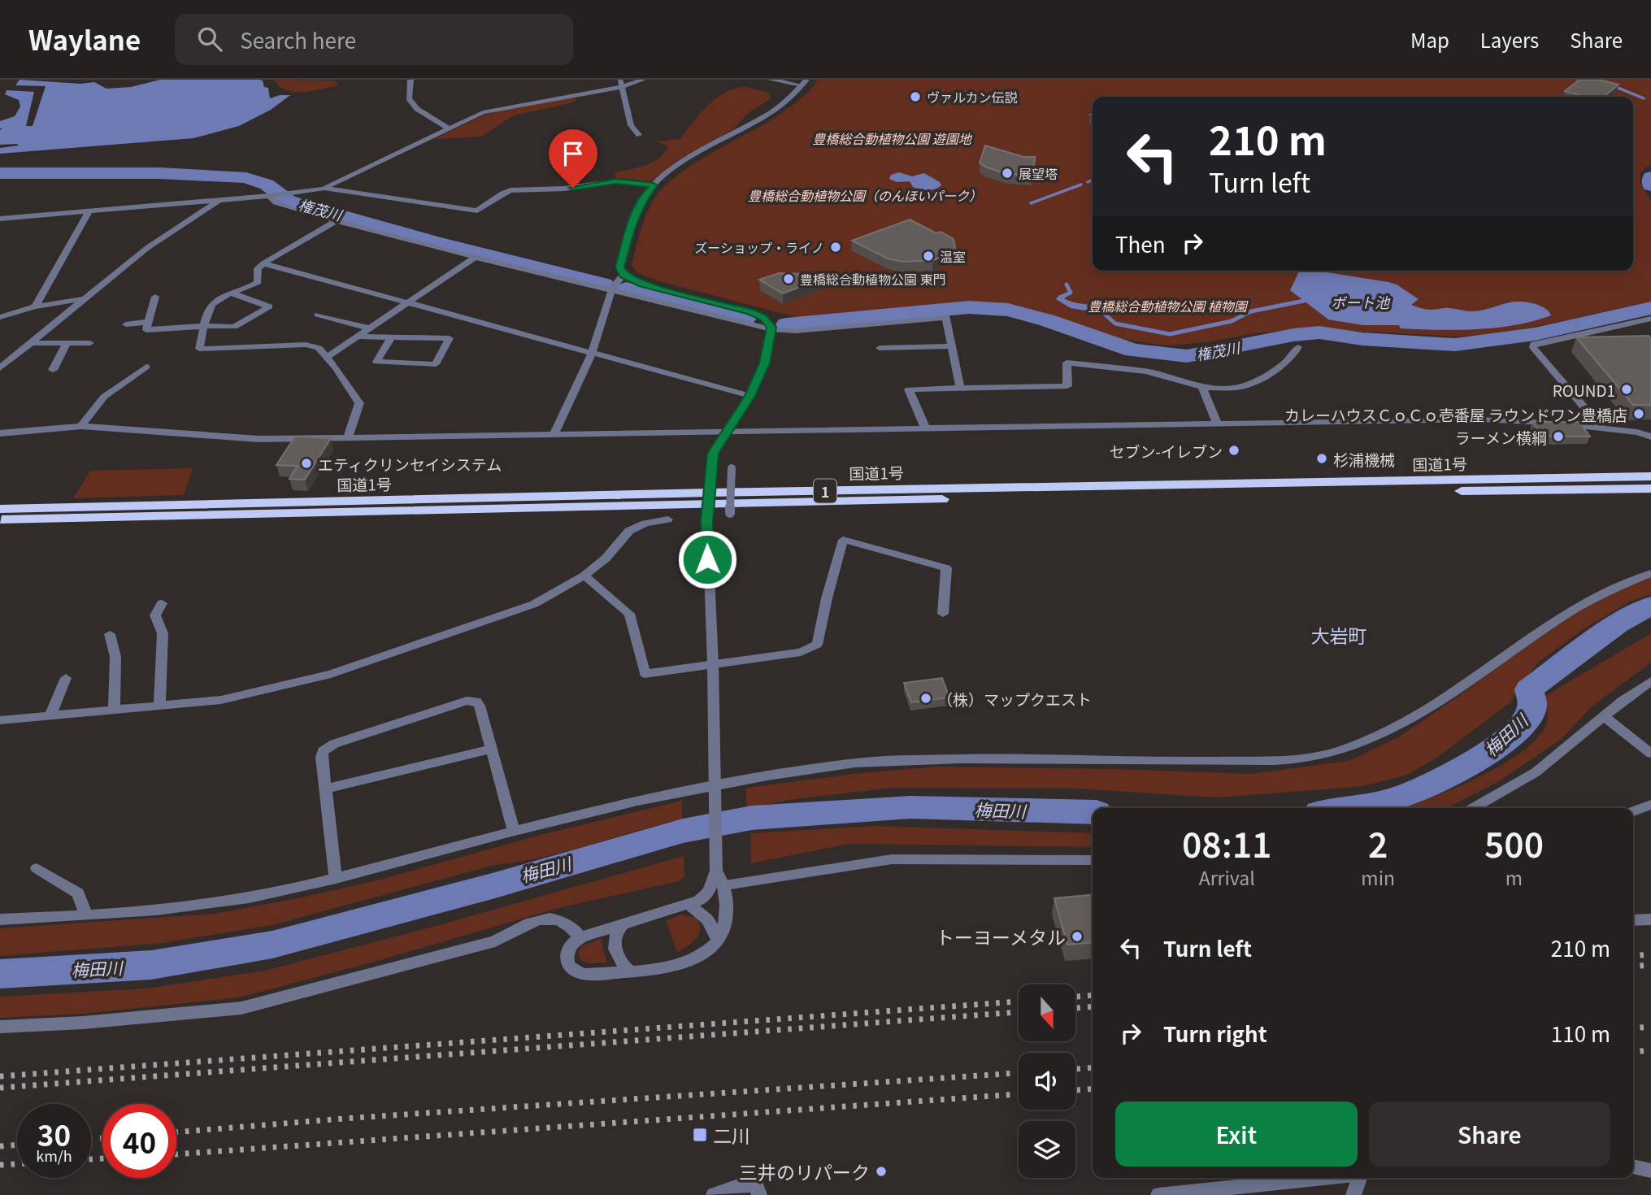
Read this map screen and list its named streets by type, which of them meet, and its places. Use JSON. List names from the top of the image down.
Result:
{
  "streets": {
    "highway": ["国道1号", "1"]
  },
  "districts": ["大岩町"],
  "water": ["権茂川", "ボート池", "梅田川"],
  "parks": ["豊橋総合動植物公園 遊園地", "豊橋総合動植物公園（のんほいパーク）", "豊橋総合動植物公園 植物園"],
  "places": {
    "other": [
      "ヴァルカン伝説",
      "展望塔",
      "ズーショップ・ライノ",
      "温室",
      "豊橋総合動植物公園 東門",
      "ROUND1",
      "カレーハウスＣｏＣｏ壱番屋 ラウンドワン豊橋店",
      "ラーメン横綱",
      "セブン-イレブン",
      "杉浦機械",
      "エティクリンセイシステム",
      "（株）マップクエスト",
      "トーヨーメタル",
      "三井のリパーク"
    ],
    "transit": ["二川"]
  },
  "north": "bottom",
  "page": {
    "header": "Waylane",
    "search": "Search here",
    "nav": ["Map", "Layers", "Share"],
    "turn": ["210 m", "Turn left"],
    "then": "Then",
    "eta": [
      "08:11",
      "Arrival",
      "2",
      "min",
      "500",
      "m"
    ],
    "list": [
      {
        "name": "Turn left",
        "value": "210 m"
      },
      {
        "name": "Turn right",
        "value": "110 m"
      }
    ],
    "buttons": ["Exit", "Share"],
    "speed": "30 km/h",
    "limit": "40"
  }
}
